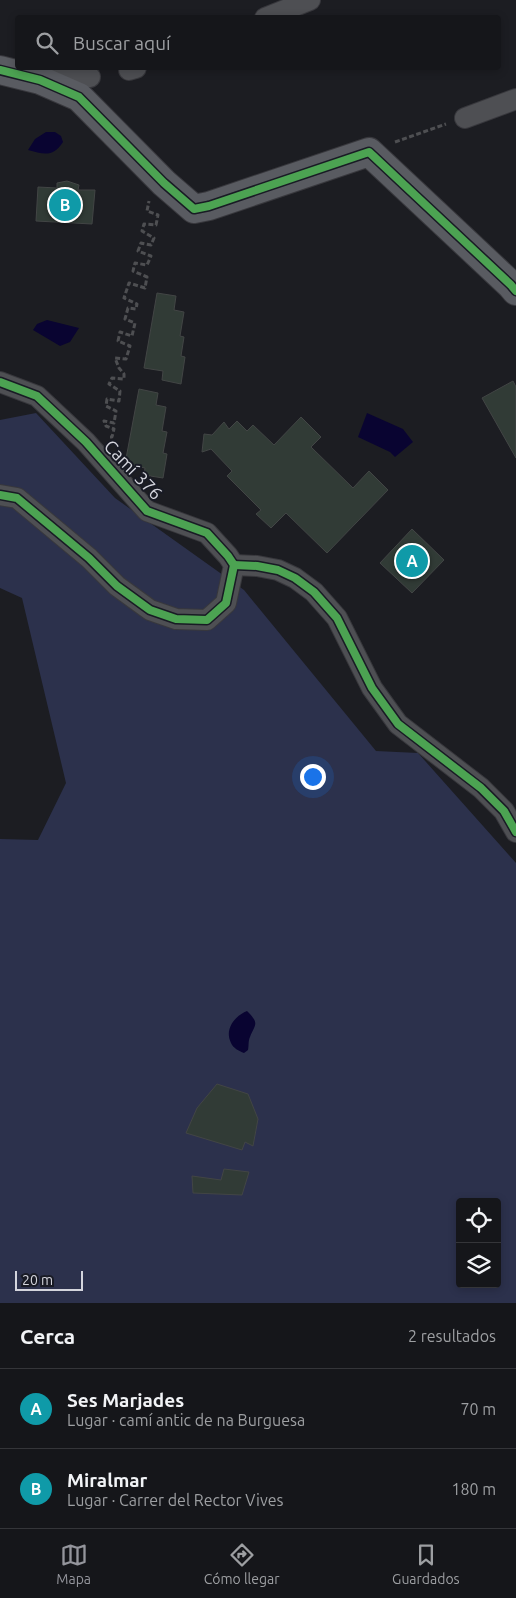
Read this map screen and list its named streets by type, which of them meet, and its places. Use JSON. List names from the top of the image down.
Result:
{
  "streets": {
    "street": ["Camí 376"]
  },
  "scale_bar": "20 m",
  "page": {
    "search": "Buscar aquí",
    "pins": ["B", "A"],
    "scale": "20 m",
    "heading": ["Cerca", "2 resultados"],
    "list": [
      {
        "mark": "A",
        "name": "Ses Marjades",
        "note": "Lugar · camí antic de na Burguesa",
        "value": "70 m"
      },
      {
        "mark": "B",
        "name": "Miralmar",
        "note": "Lugar · Carrer del Rector Vives",
        "value": "180 m"
      }
    ],
    "nav": ["Mapa", "Cómo llegar", "Guardados"]
  }
}
